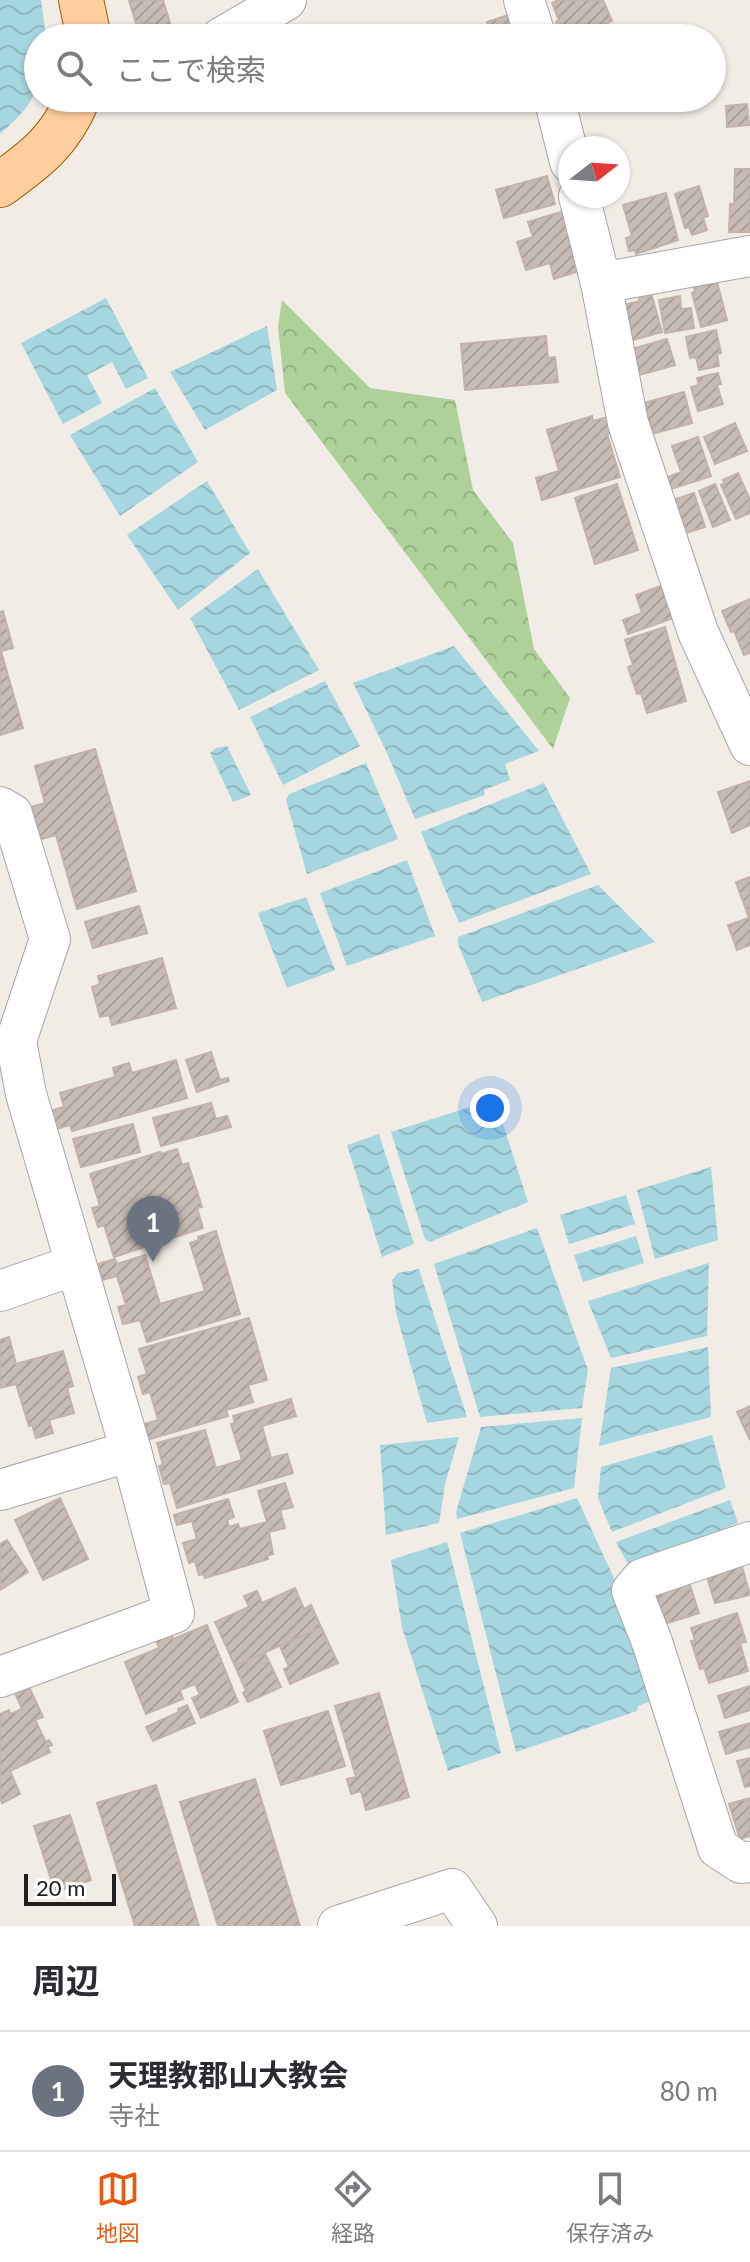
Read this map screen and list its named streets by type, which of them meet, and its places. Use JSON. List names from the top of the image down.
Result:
{
  "scale_bar": "20 m",
  "north": "right",
  "page": {
    "search": "ここで検索",
    "pins": "1",
    "scale": "20 m",
    "heading": "周辺",
    "list": [
      {
        "mark": "1",
        "name": "天理教郡山大教会",
        "note": "寺社",
        "value": "80 m"
      }
    ],
    "nav": ["地図", "経路", "保存済み"]
  }
}
